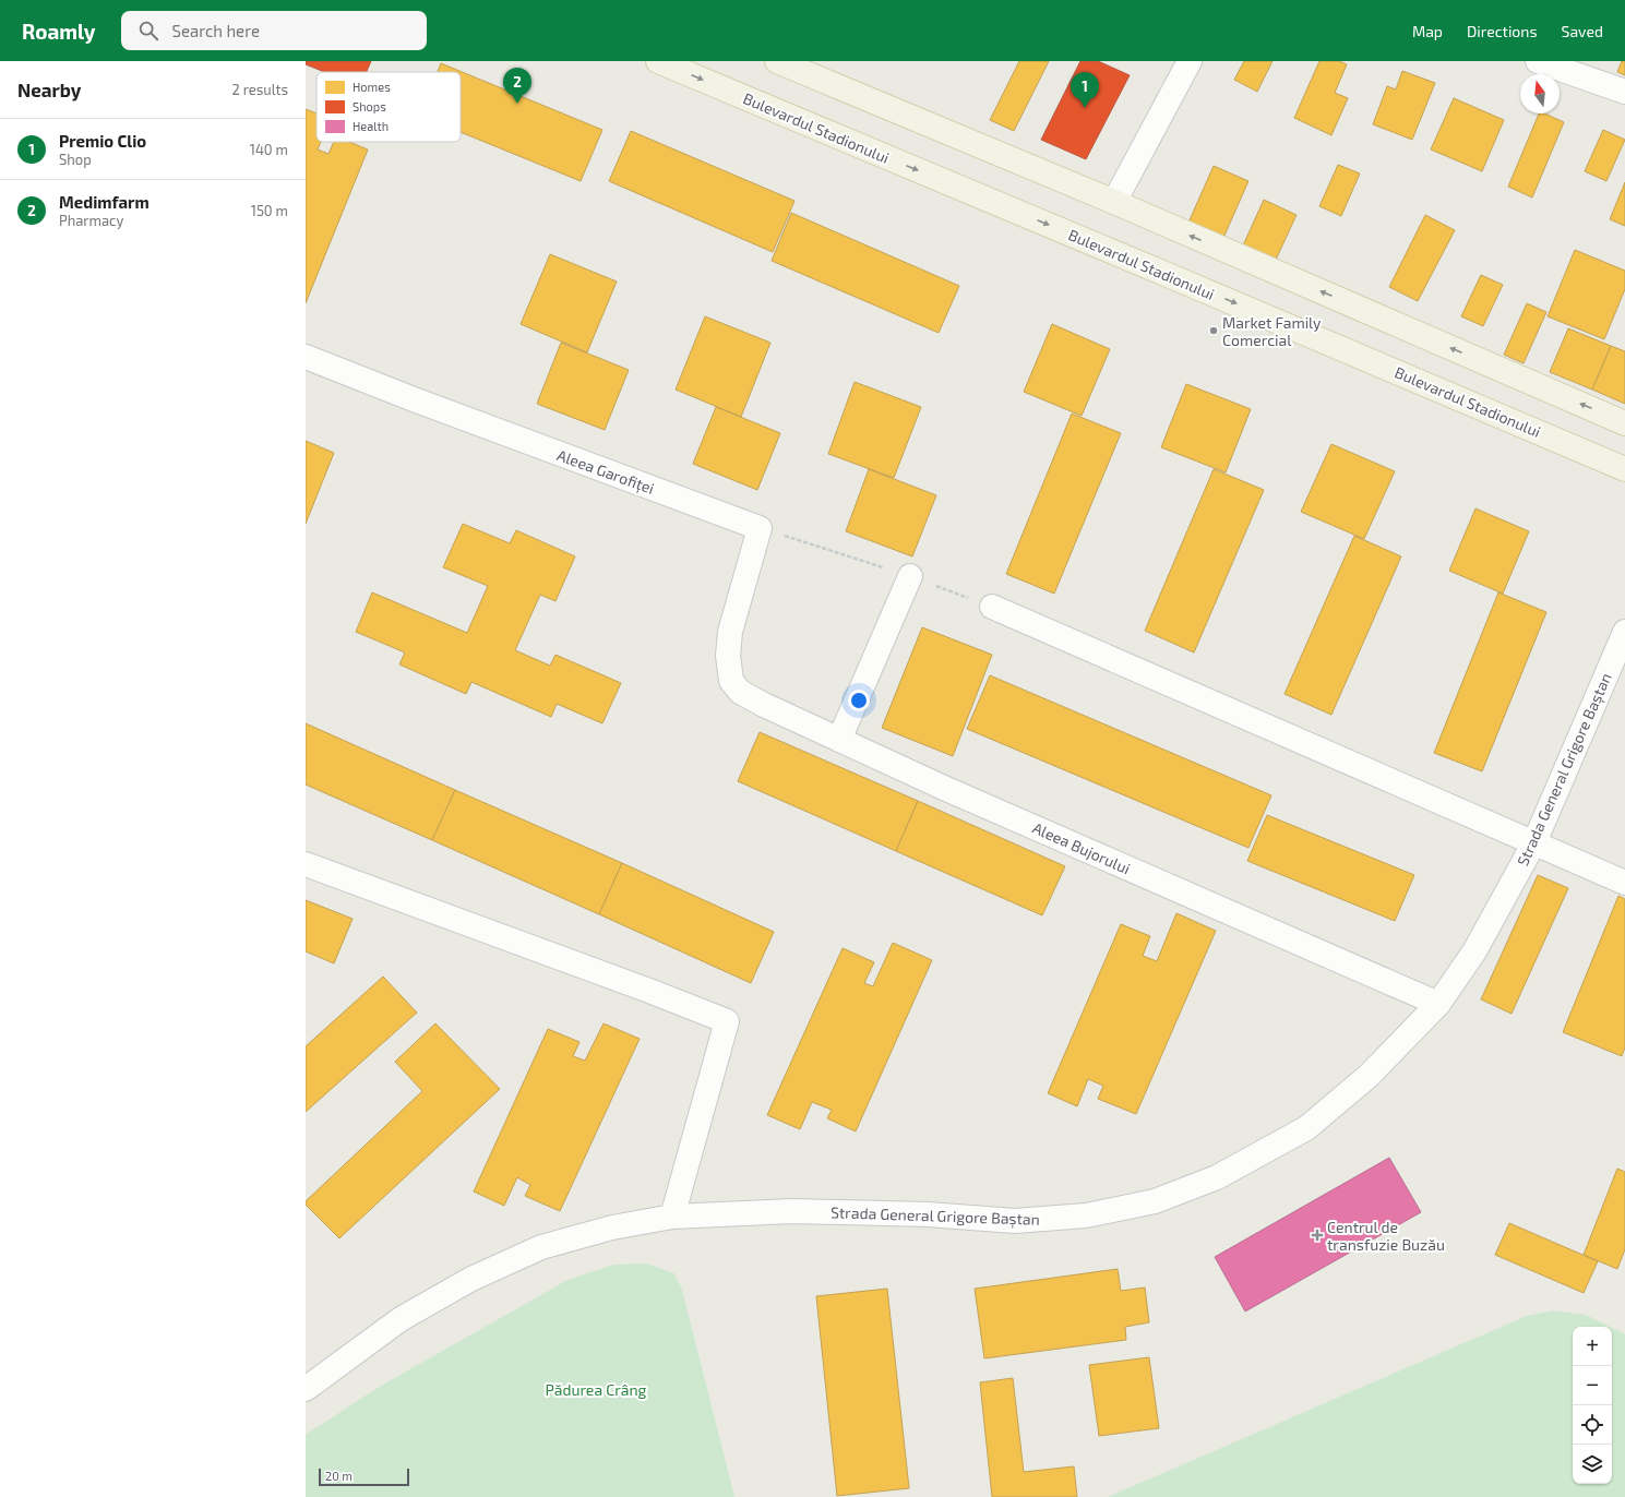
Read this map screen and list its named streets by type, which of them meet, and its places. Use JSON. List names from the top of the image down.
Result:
{
  "streets": {
    "main road": ["Bulevardul Stadionului"],
    "street": ["Aleea Garofiței", "Strada General Grigore Baștan", "Aleea Bujorului"]
  },
  "crossings": [
    ["Aleea Garofiței", "Aleea Bujorului"],
    ["Strada General Grigore Baștan", "Aleea Bujorului"]
  ],
  "parks": ["Pădurea Crâng"],
  "places": {
    "other": ["Market Family Comercial"],
    "health": ["Centrul de transfuzie Buzău"]
  },
  "legend": ["Homes", "Shops", "Health"],
  "scale_bar": "20 m",
  "north": "top",
  "page": {
    "header": "Roamly",
    "search": "Search here",
    "nav": ["Map", "Directions", "Saved"],
    "heading": ["Nearby", "2 results"],
    "pins": ["2", "1"],
    "list": [
      {
        "mark": "1",
        "name": "Premio Clio",
        "note": "Shop",
        "value": "140 m"
      },
      {
        "mark": "2",
        "name": "Medimfarm",
        "note": "Pharmacy",
        "value": "150 m"
      }
    ],
    "map_buttons": ["+", "−"],
    "scale": "20 m"
  }
}
